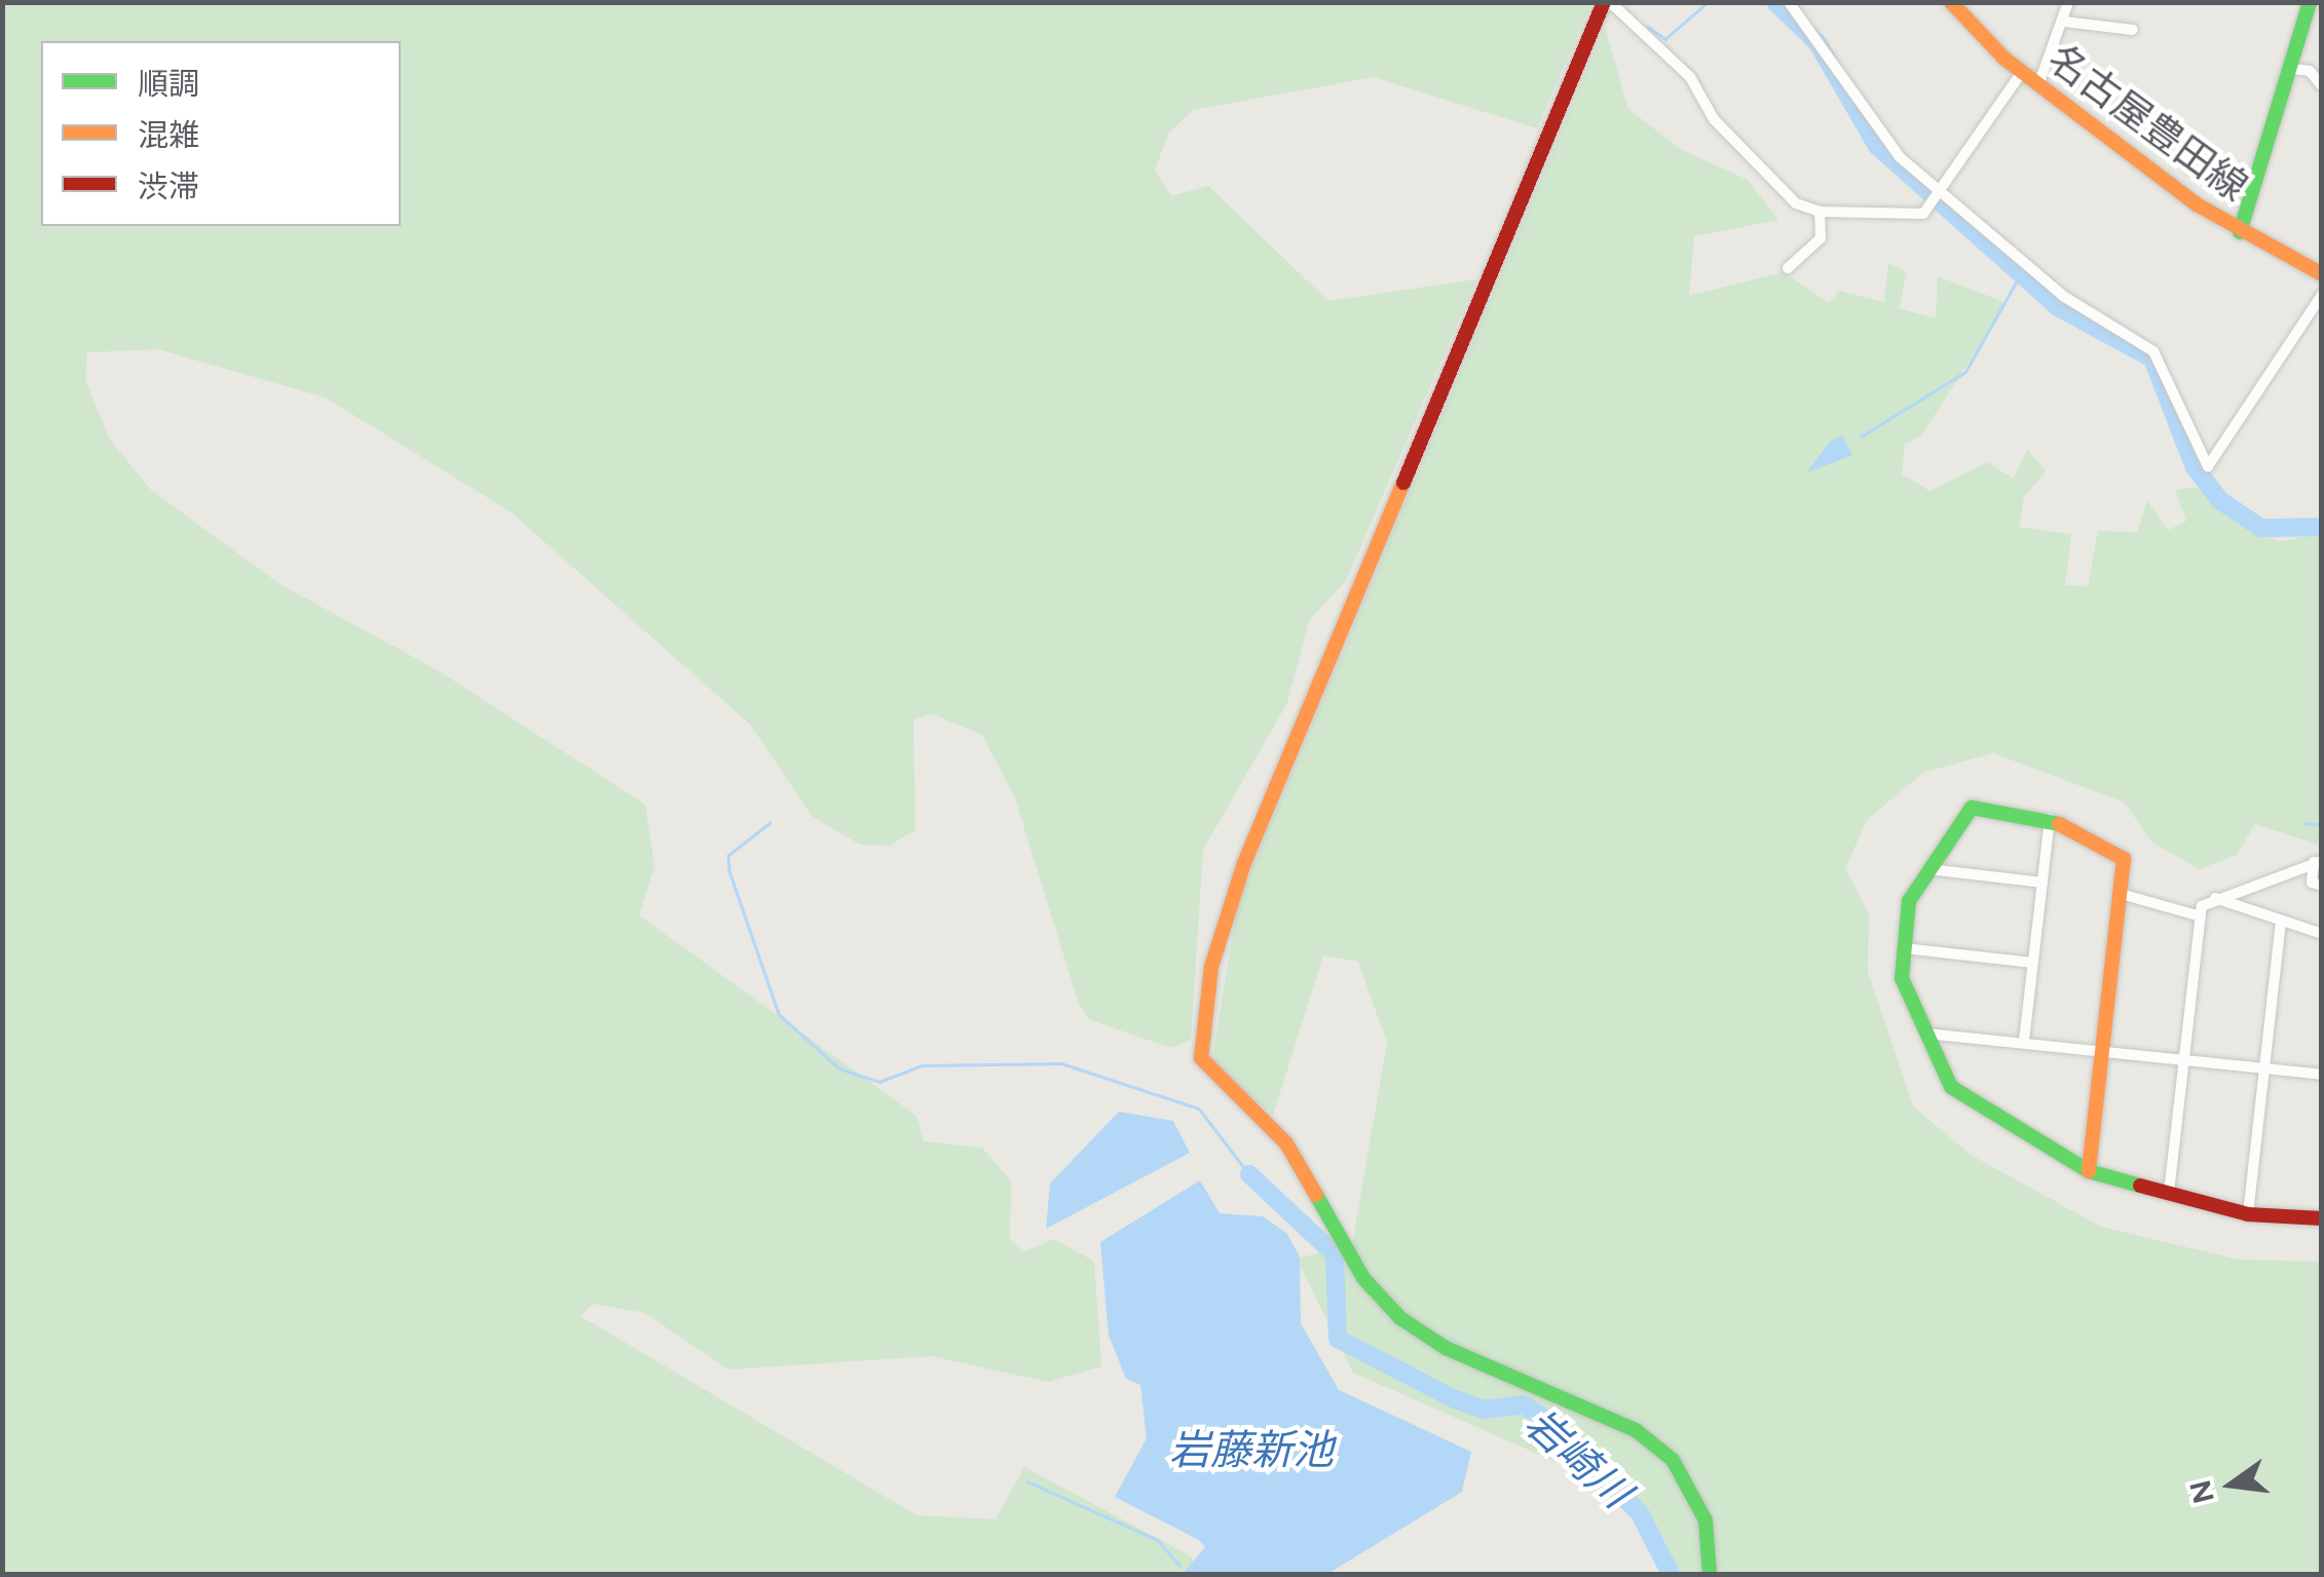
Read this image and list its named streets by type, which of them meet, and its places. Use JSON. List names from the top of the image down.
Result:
{
  "streets": {
    "street": ["名古屋豊田線"]
  },
  "water": ["岩藤新池", "岩崎川"],
  "legend": ["順調", "混雑", "渋滞"],
  "north": "left"
}
